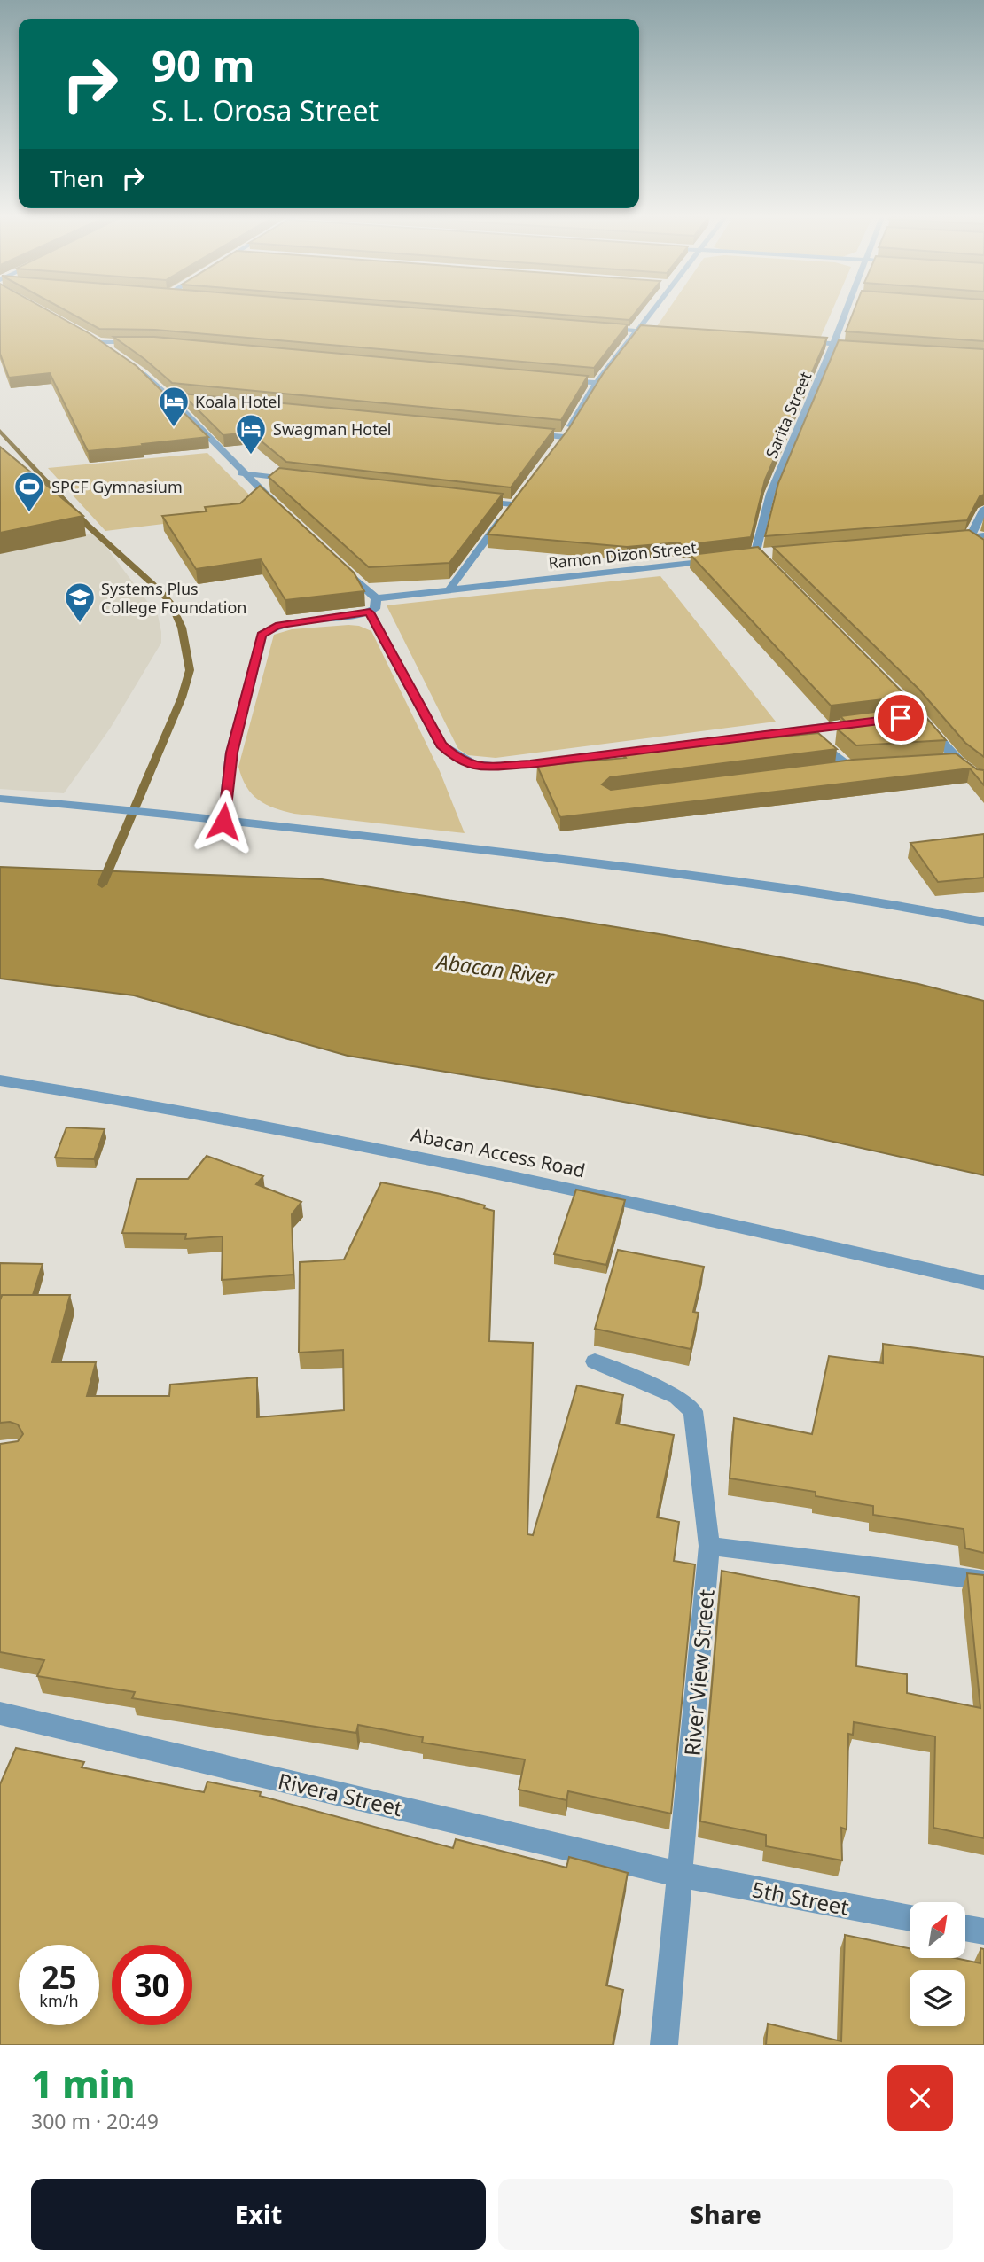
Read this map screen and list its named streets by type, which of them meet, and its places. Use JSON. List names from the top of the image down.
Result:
{
  "streets": {
    "street": [
      "Sarita Street",
      "Ramon Dizon Street",
      "Abacan Access Road",
      "River View Street",
      "Rivera Street",
      "5th Street"
    ]
  },
  "crossings": [
    ["River View Street", "Rivera Street"],
    ["River View Street", "5th Street"],
    ["Rivera Street", "5th Street"]
  ],
  "water": ["Abacan River"],
  "places": {
    "hotel": ["Koala Hotel", "Swagman Hotel"],
    "sports": ["SPCF Gymnasium"],
    "school or university": ["Systems Plus College Foundation"]
  },
  "north": "top right",
  "page": {
    "turn": ["90 m", "S. L. Orosa Street"],
    "then": "Then",
    "speed": "25 km/h",
    "limit": "30",
    "heading": ["1 min", "300 m · 20:49"],
    "buttons": ["Exit", "Share"]
  }
}
